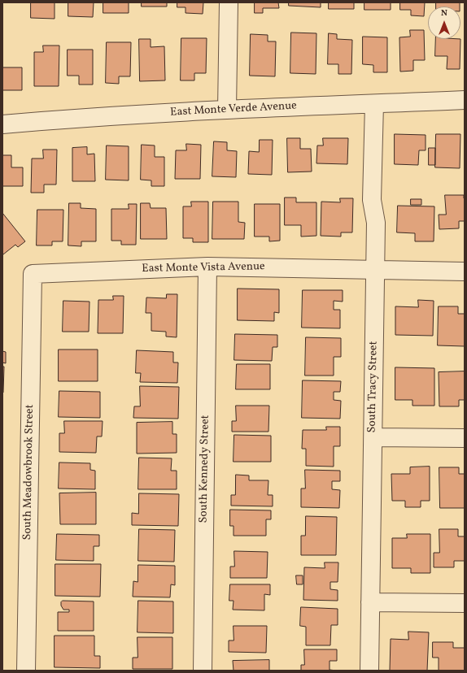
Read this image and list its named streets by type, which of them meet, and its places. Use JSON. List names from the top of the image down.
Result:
{
  "streets": {
    "street": [
      "East Monte Verde Avenue",
      "East Monte Vista Avenue",
      "South Tracy Street",
      "South Kennedy Street",
      "South Meadowbrook Street"
    ]
  },
  "crossings": [
    ["East Monte Verde Avenue", "South Tracy Street"],
    ["East Monte Vista Avenue", "South Tracy Street"],
    ["East Monte Vista Avenue", "South Kennedy Street"],
    ["East Monte Vista Avenue", "South Meadowbrook Street"]
  ],
  "north": "top"
}
